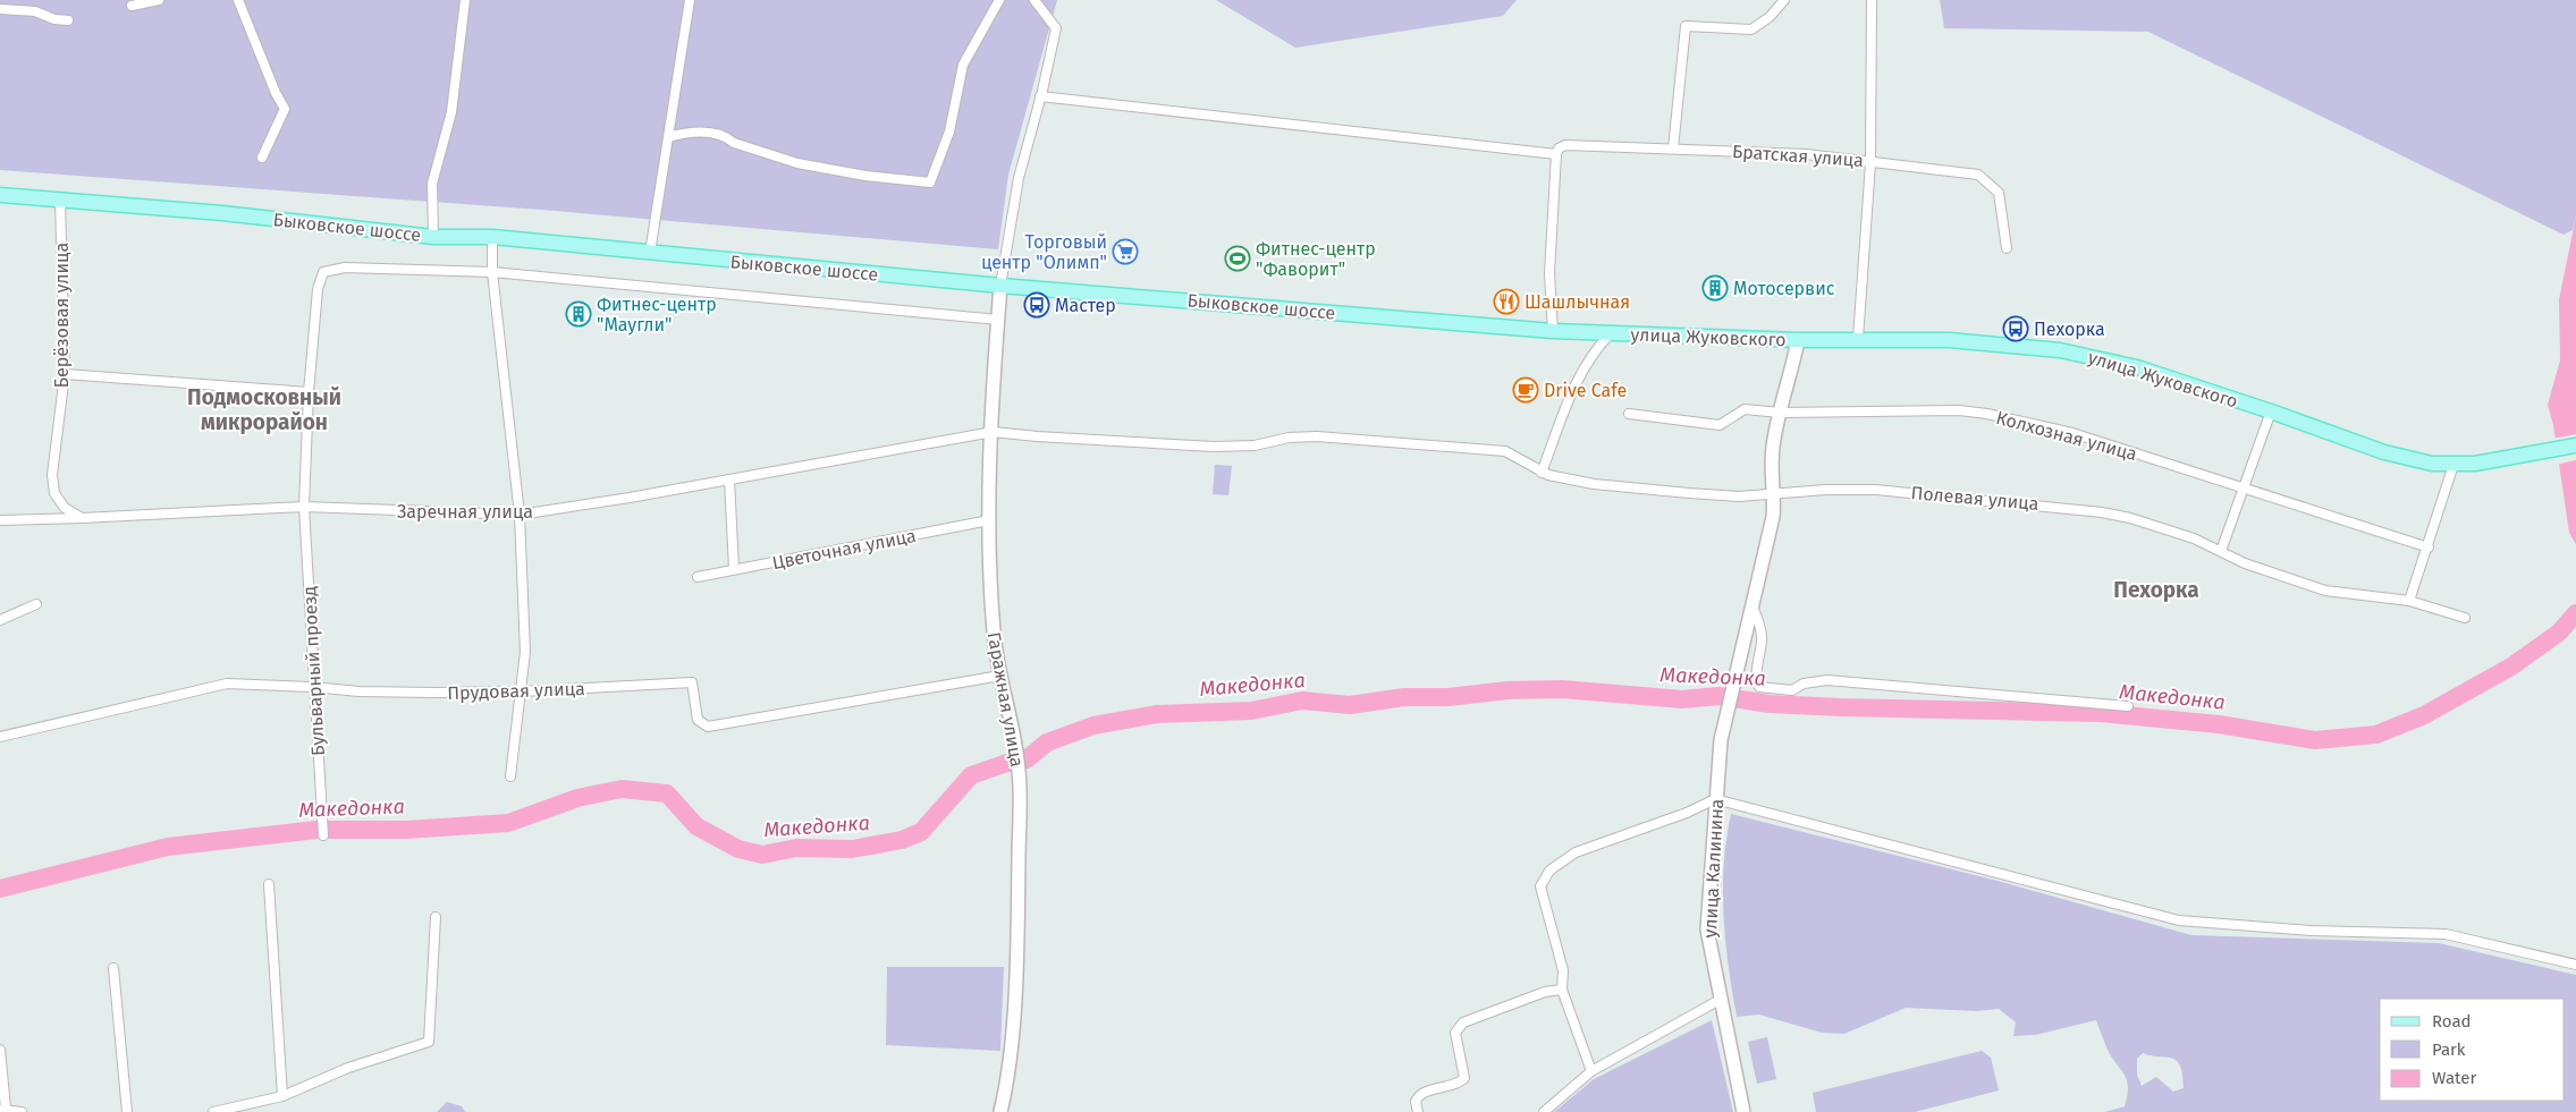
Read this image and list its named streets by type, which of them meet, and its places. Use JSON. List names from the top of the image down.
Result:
{
  "streets": {
    "main road": ["Быковское шоссе", "улица Жуковского"],
    "street": [
      "Братская улица",
      "Берёзовая улица",
      "Колхозная улица",
      "Полевая улица",
      "Заречная улица",
      "Цветочная улица",
      "Бульварный проезд",
      "Прудовая улица",
      "Гаражная улица",
      "улица Калинина"
    ]
  },
  "crossings": [
    ["Быковское шоссе", "Берёзовая улица"],
    ["Быковское шоссе", "улица Жуковского"],
    ["Быковское шоссе", "Гаражная улица"],
    ["Берёзовая улица", "Заречная улица"],
    ["Полевая улица", "Заречная улица"],
    ["Полевая улица", "улица Калинина"],
    ["Заречная улица", "Бульварный проезд"],
    ["Заречная улица", "Гаражная улица"],
    ["Цветочная улица", "Гаражная улица"],
    ["Бульварный проезд", "Прудовая улица"],
    ["Прудовая улица", "Гаражная улица"]
  ],
  "districts": ["Подмосковный микрорайон", "Пехорка"],
  "water": ["Македонка"],
  "places": {
    "supermarket": ["Торговый центр \"Олимп\""],
    "sports": ["Фитнес-центр \"Фаворит\""],
    "building": ["Мотосервис", "Фитнес-центр \"Маугли\""],
    "restaurant": ["Шашлычная"],
    "bus stop": ["Мастер", "Пехорка"],
    "cafe": ["Drive Cafe"]
  },
  "legend": ["Road", "Park", "Water"]
}
